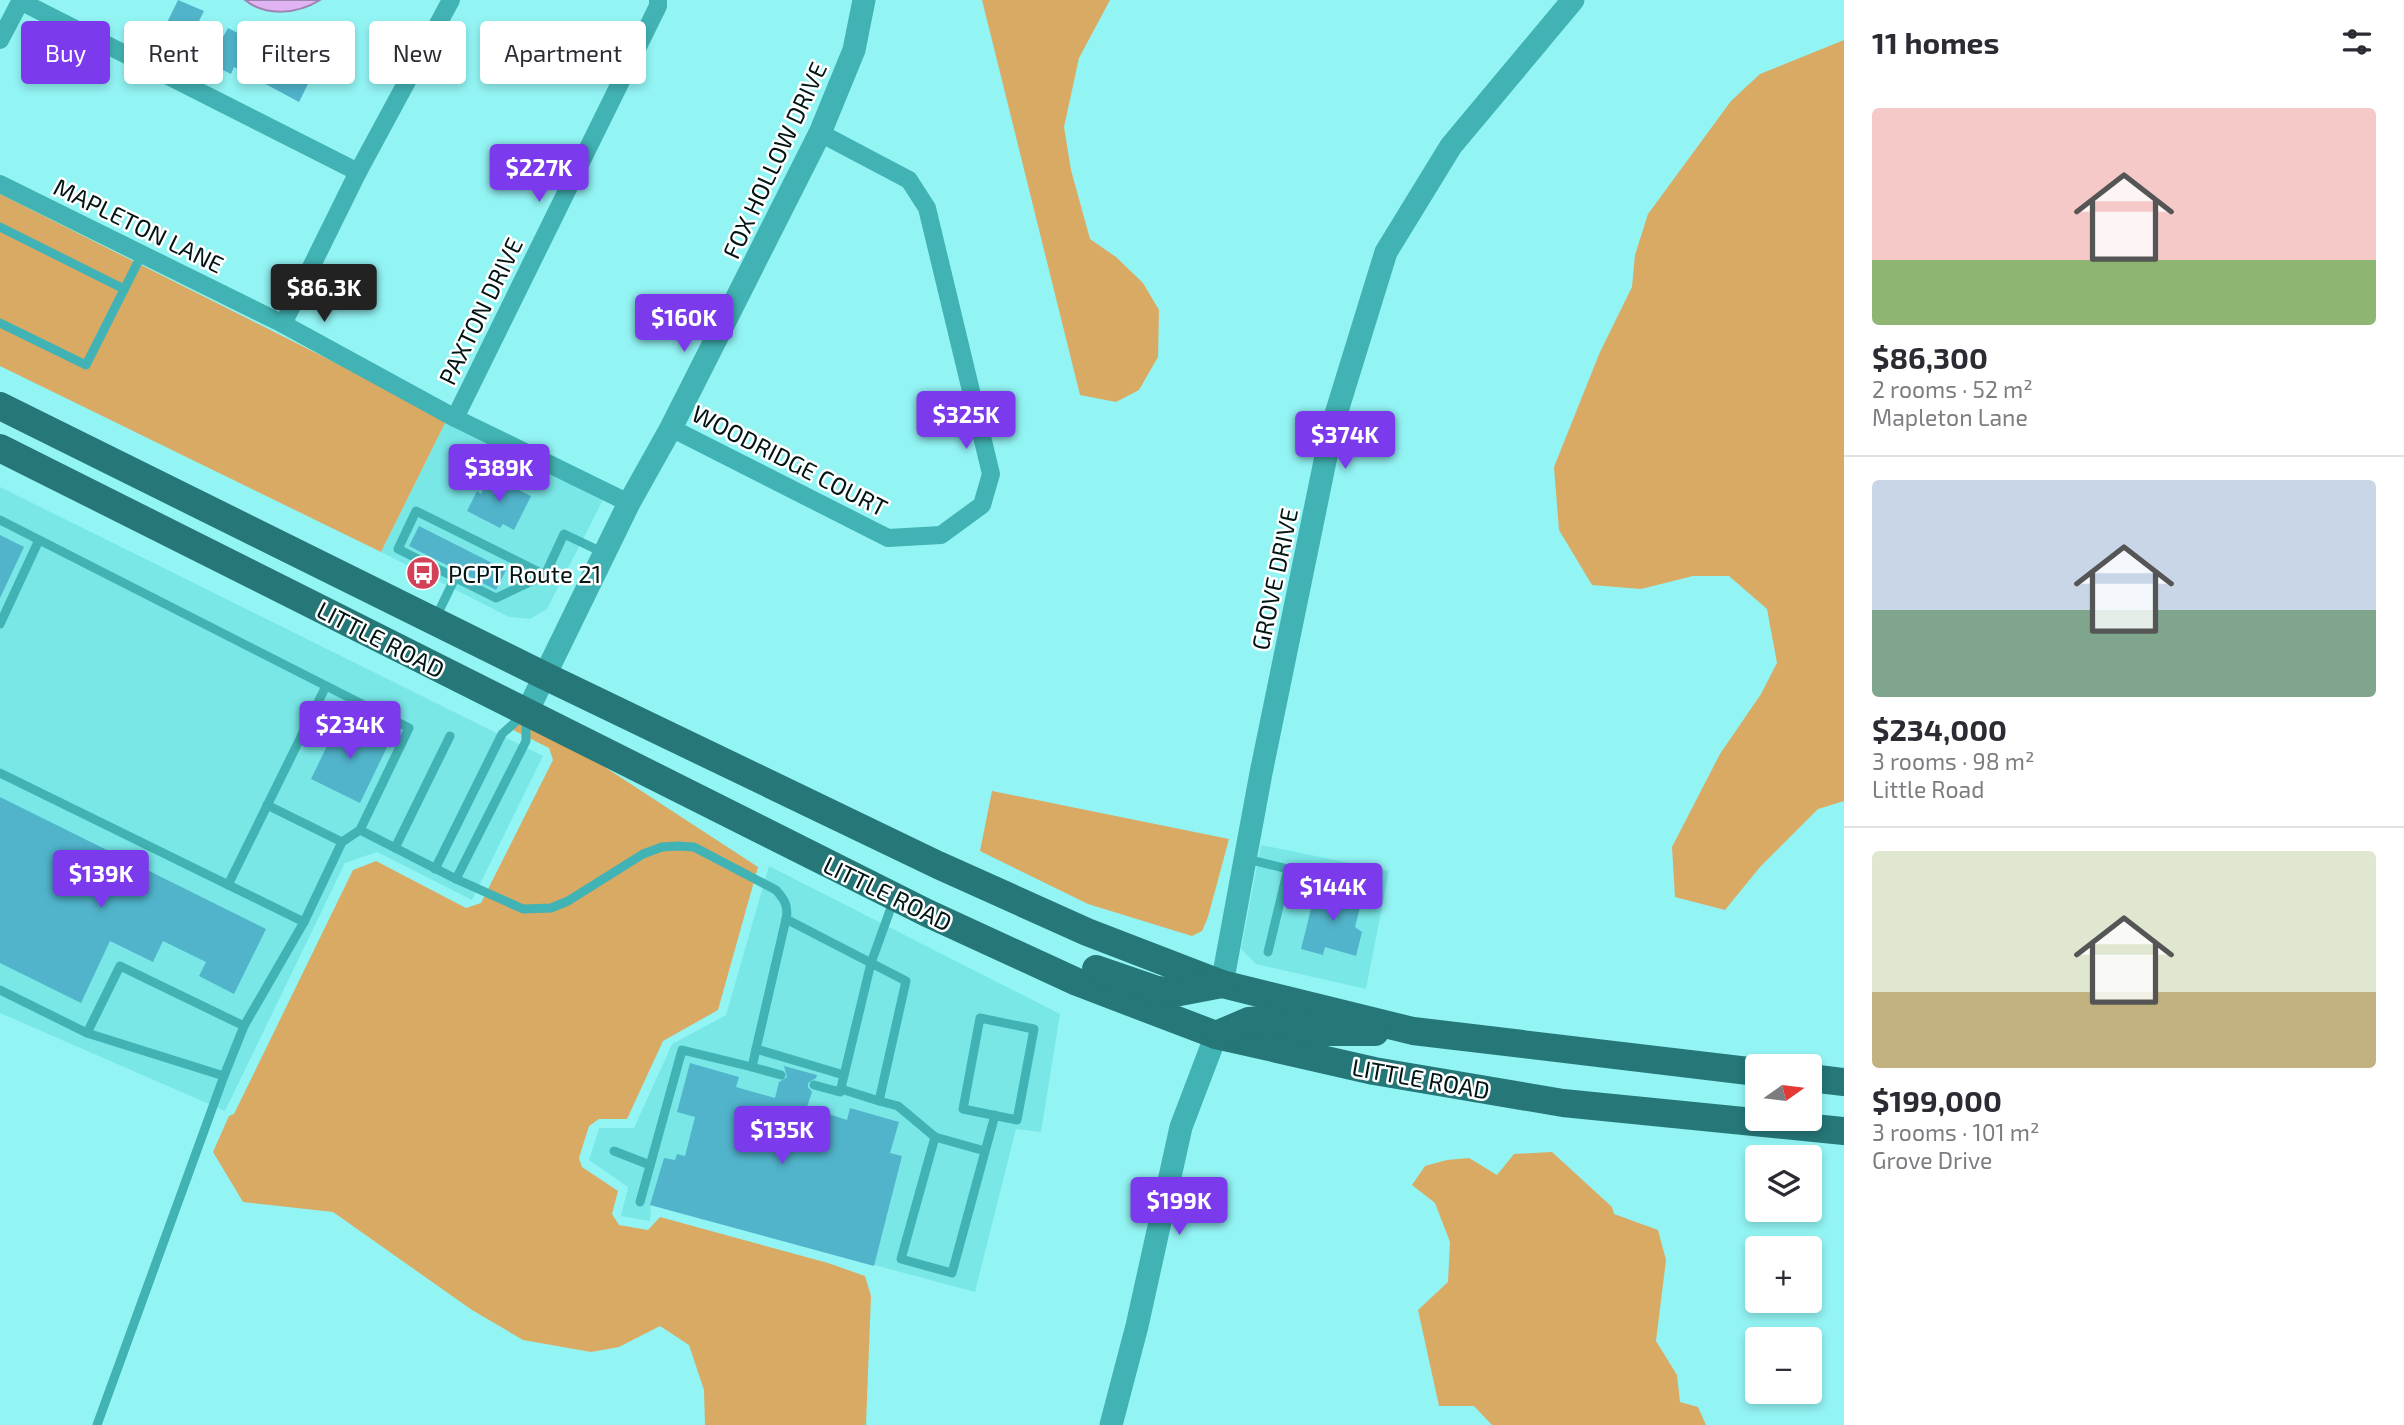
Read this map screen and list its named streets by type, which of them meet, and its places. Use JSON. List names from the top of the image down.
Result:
{
  "streets": {
    "main road": ["LITTLE ROAD"],
    "street": [
      "FOX HOLLOW DRIVE",
      "MAPLETON LANE",
      "PAXTON DRIVE",
      "WOODRIDGE COURT",
      "GROVE DRIVE"
    ]
  },
  "crossings": [
    ["FOX HOLLOW DRIVE", "MAPLETON LANE"],
    ["FOX HOLLOW DRIVE", "WOODRIDGE COURT"],
    ["FOX HOLLOW DRIVE", "LITTLE ROAD"],
    ["MAPLETON LANE", "PAXTON DRIVE"],
    ["GROVE DRIVE", "LITTLE ROAD"]
  ],
  "places": {
    "bus stop": ["PCPT Route 21"]
  },
  "north": "right",
  "page": {
    "heading": "11 homes",
    "chip": [
      "Buy",
      "Rent",
      "Filters",
      "New",
      "Apartment"
    ],
    "list": [
      {
        "name": "$86,300",
        "note": "2 rooms · 52 m² · Mapleton Lane"
      },
      {
        "name": "$234,000",
        "note": "3 rooms · 98 m² · Little Road"
      },
      {
        "name": "$199,000",
        "note": "3 rooms · 101 m² · Grove Drive"
      }
    ],
    "price": [
      "$227K",
      "$86.3K",
      "$160K",
      "$325K",
      "$374K",
      "$389K",
      "$234K",
      "$139K",
      "$144K",
      "$135K",
      "$199K"
    ],
    "map_buttons": ["+", "−"]
  }
}
